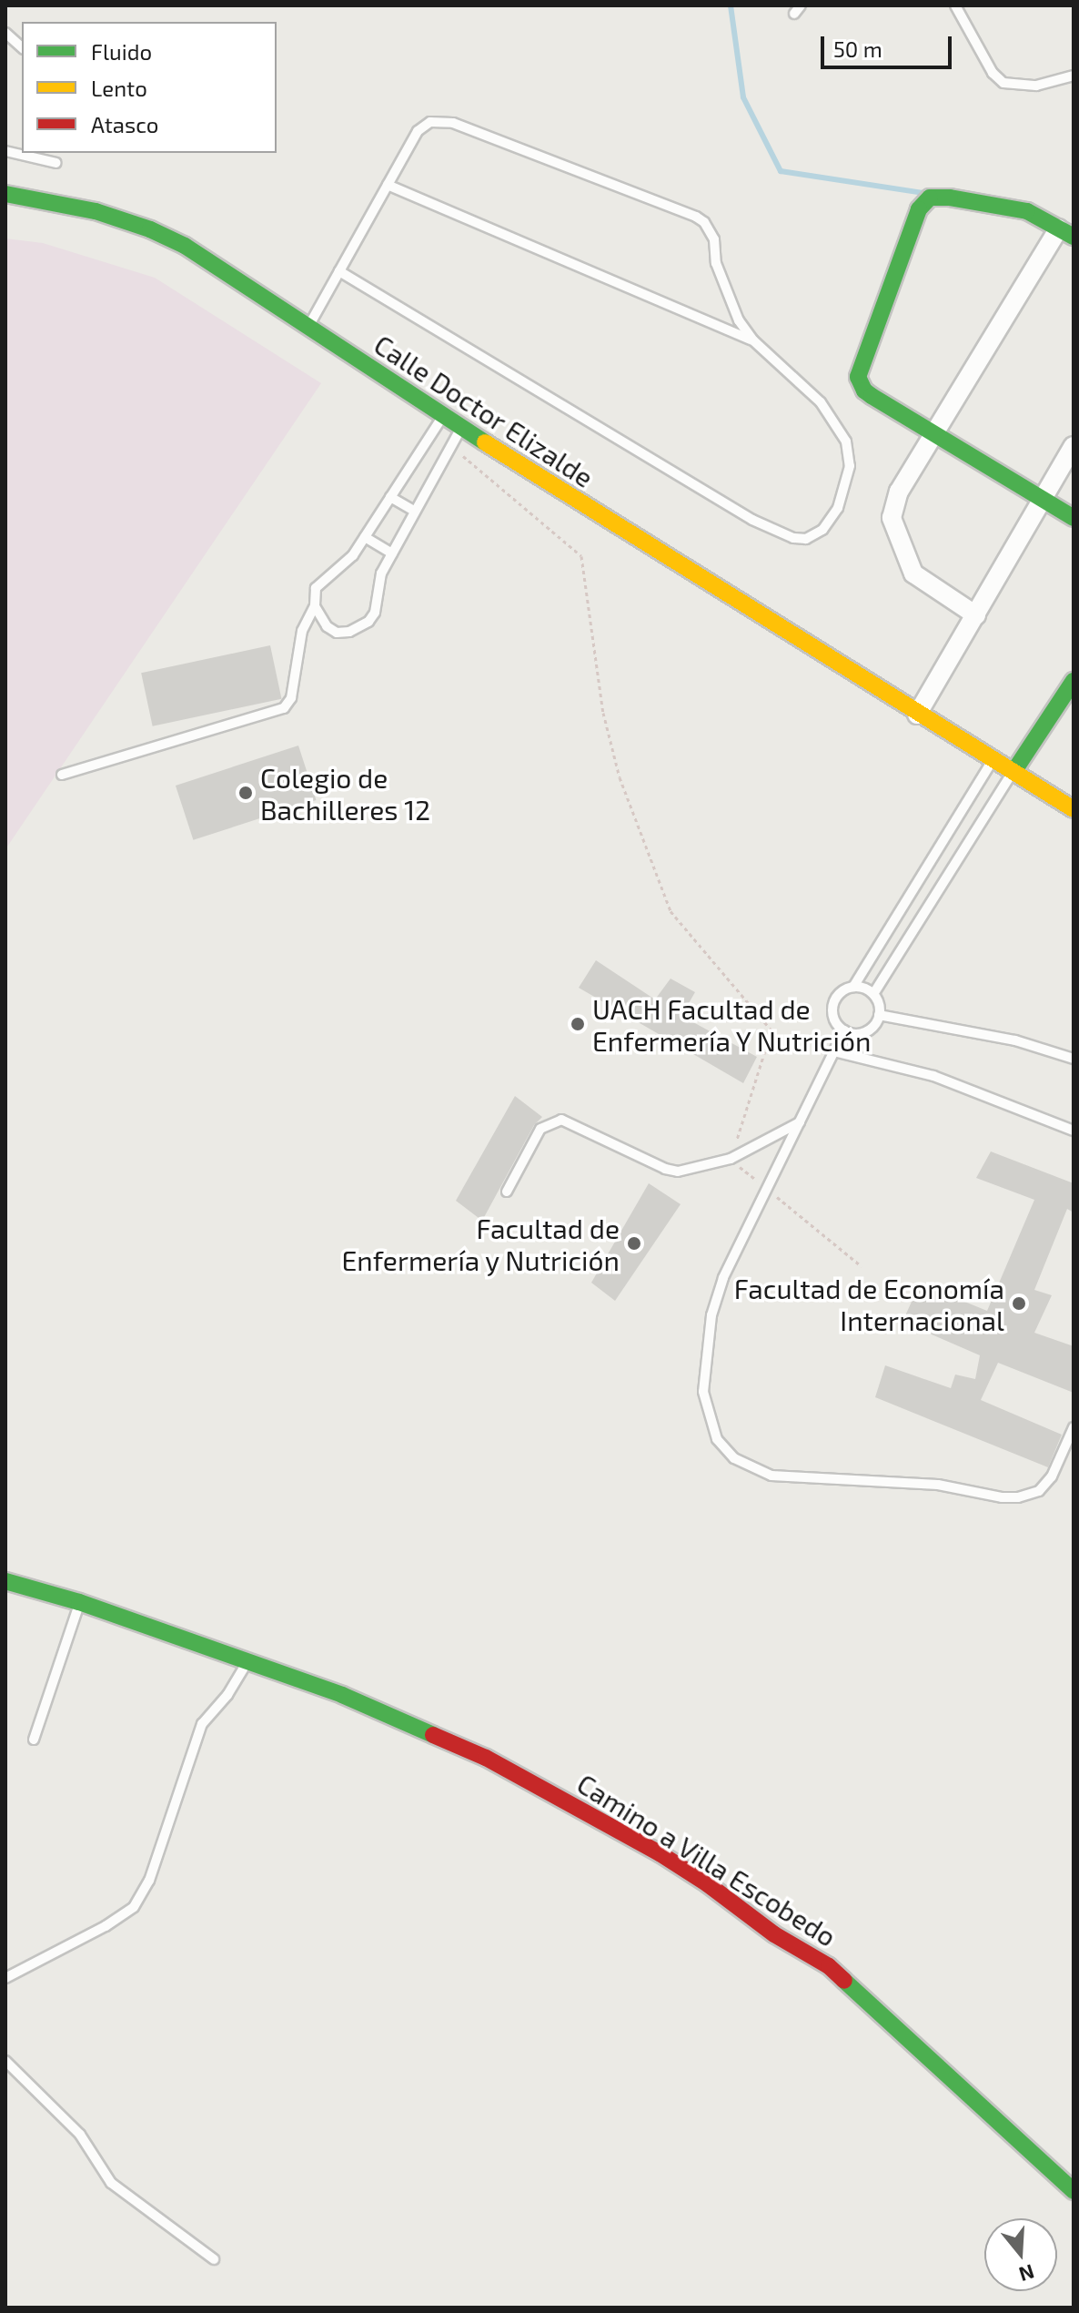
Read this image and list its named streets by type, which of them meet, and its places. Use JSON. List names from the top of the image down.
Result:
{
  "streets": {
    "street": ["Calle Doctor Elizalde", "Camino a Villa Escobedo"]
  },
  "places": [
    "Colegio de Bachilleres 12",
    "UACH Facultad de Enfermería Y Nutrición",
    "Facultad de Enfermería y Nutrición",
    "Facultad de Economía Internacional"
  ],
  "legend": ["Fluido", "Lento", "Atasco"],
  "scale_bar": "50 m",
  "north": "bottom"
}
